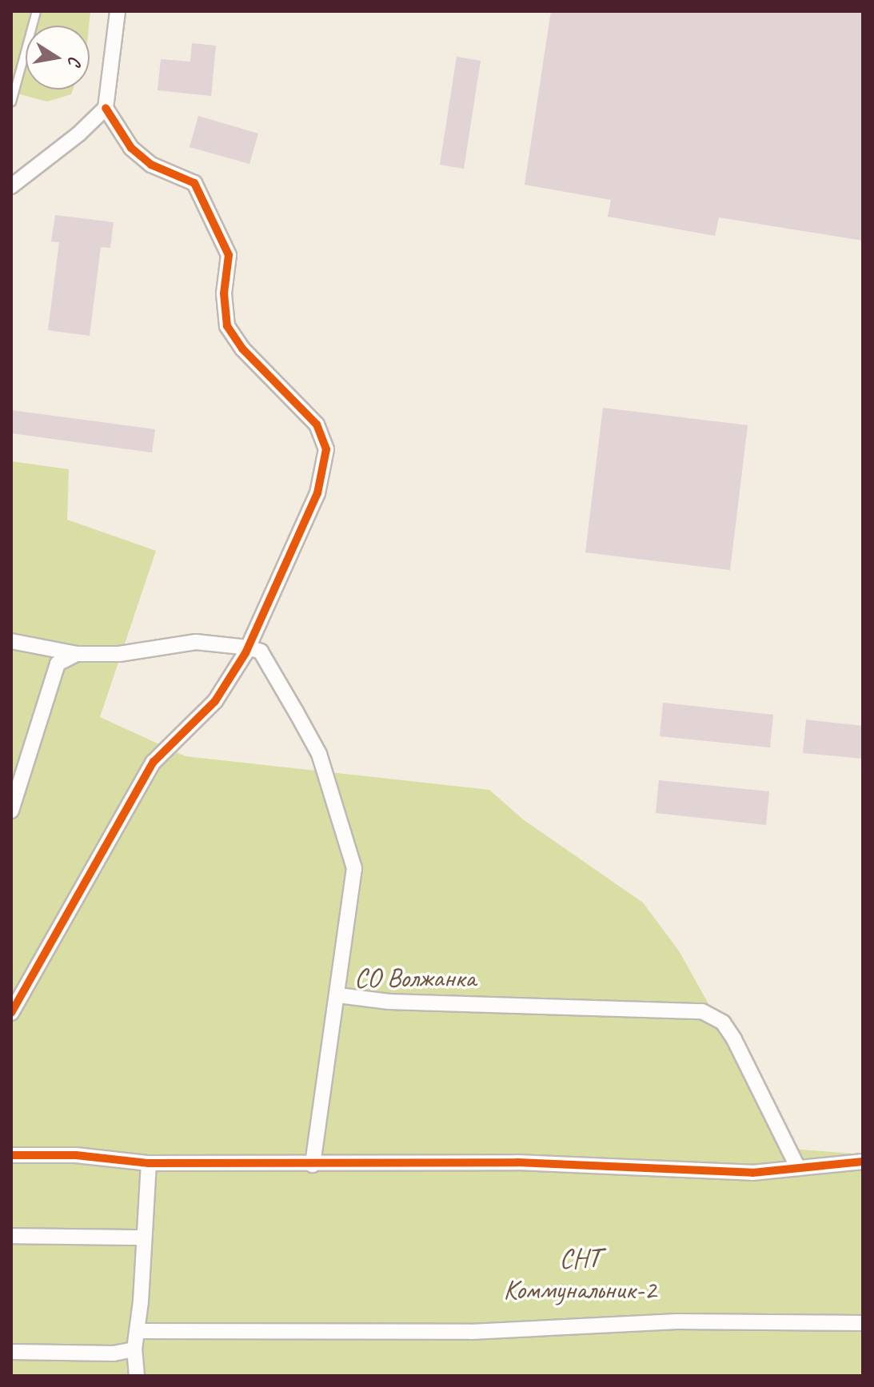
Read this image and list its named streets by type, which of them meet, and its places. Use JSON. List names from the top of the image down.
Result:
{
  "parks": ["СО Волжанка", "СНТ Коммунальник-2"],
  "north": "right"
}
